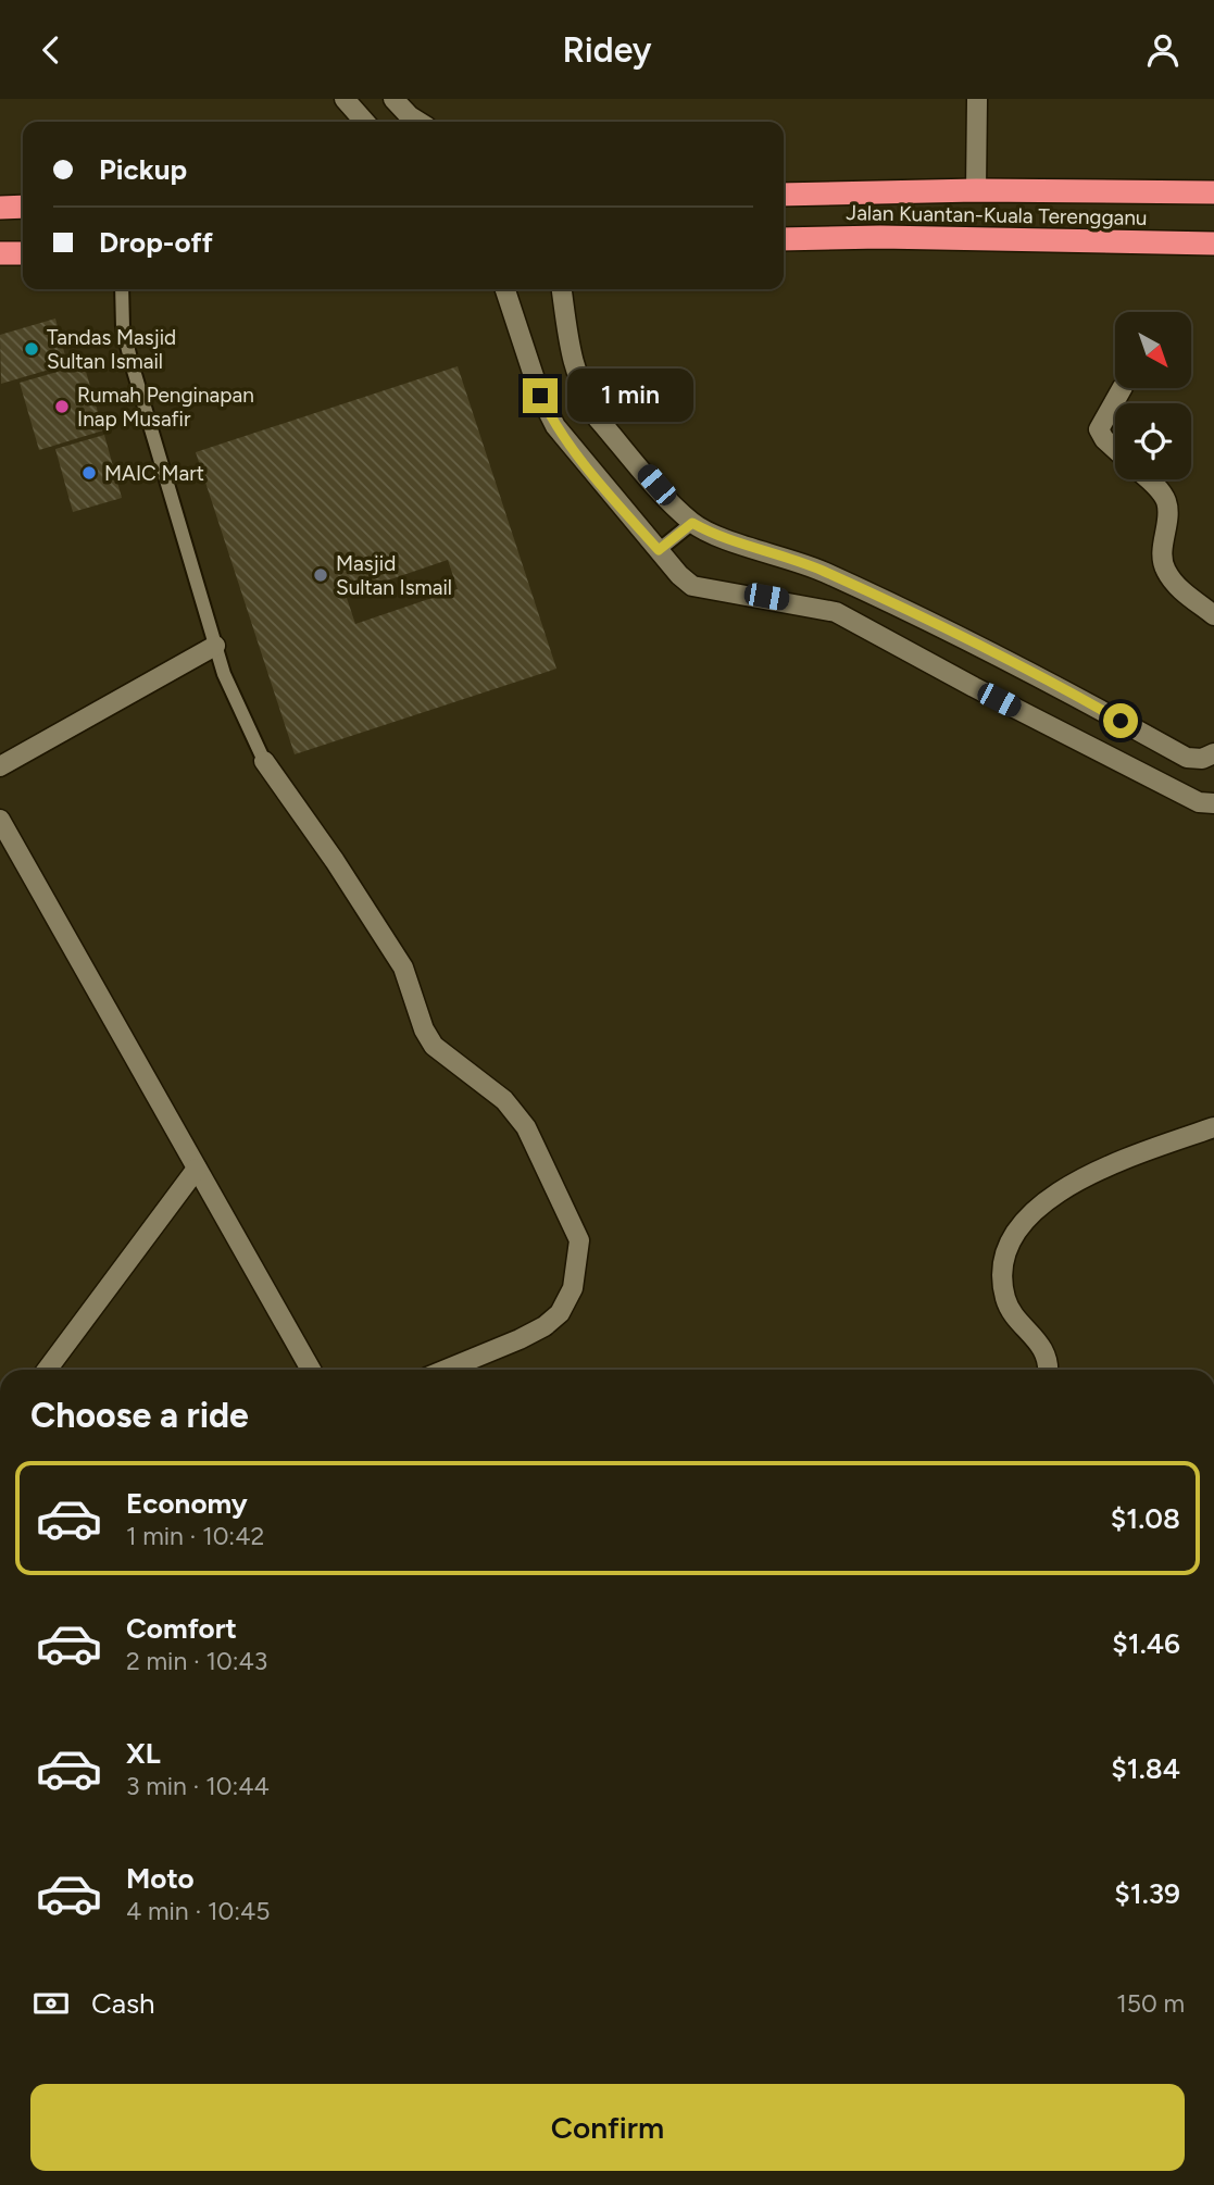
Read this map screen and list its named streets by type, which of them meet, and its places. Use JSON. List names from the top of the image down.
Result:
{
  "streets": {
    "highway": ["Jalan Kuantan-Kuala Terengganu"]
  },
  "places": [
    "Tandas Masjid Sultan Ismail",
    "Rumah Penginapan Inap Musafir",
    "MAIC Mart",
    "Masjid Sultan Ismail"
  ],
  "north": "bottom right",
  "page": {
    "header": "Ridey",
    "banner": ["Pickup", "Drop-off"],
    "bubble": "1 min",
    "heading": "Choose a ride",
    "list": [
      {
        "name": "Economy",
        "note": "1 min · 10:42",
        "value": "$1.08"
      },
      {
        "name": "Comfort",
        "note": "2 min · 10:43",
        "value": "$1.46"
      },
      {
        "name": "XL",
        "note": "3 min · 10:44",
        "value": "$1.84"
      },
      {
        "name": "Moto",
        "note": "4 min · 10:45",
        "value": "$1.39"
      }
    ],
    "pay": ["Cash", "150 m"],
    "buttons": "Confirm"
  }
}
